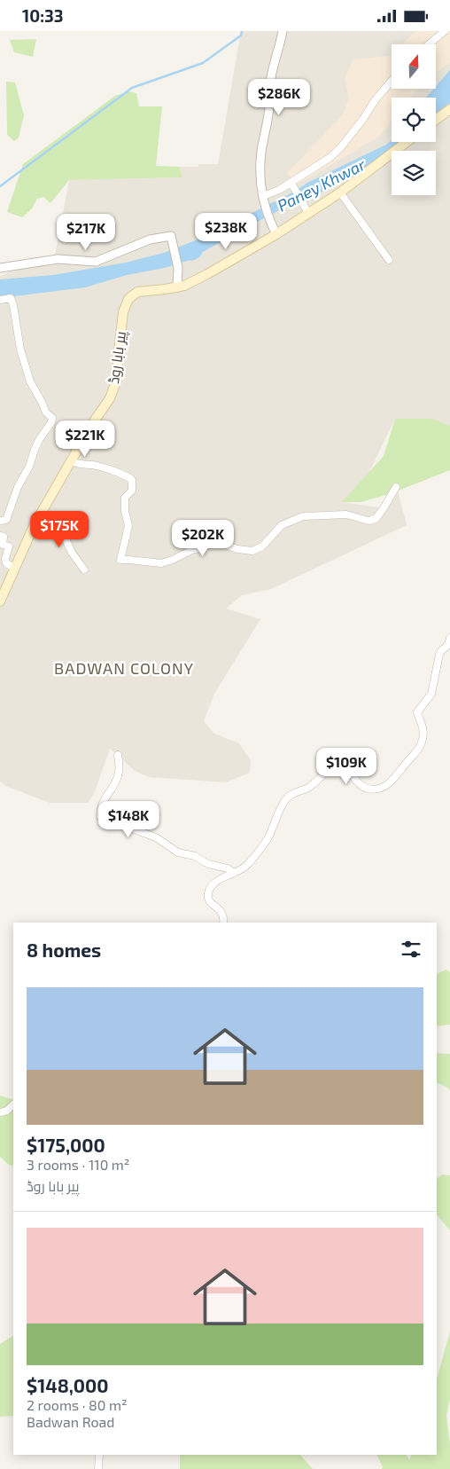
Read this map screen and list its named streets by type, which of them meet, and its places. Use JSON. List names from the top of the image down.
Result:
{
  "streets": {
    "main road": ["پیر بابا روڈ"]
  },
  "districts": ["BADWAN COLONY"],
  "water": ["Paney Khwar"],
  "north": "top",
  "page": {
    "status": "10:33",
    "price": [
      "$286K",
      "$238K",
      "$217K",
      "$221K",
      "$175K",
      "$202K",
      "$109K",
      "$148K"
    ],
    "heading": "8 homes",
    "list": [
      {
        "name": "$175,000",
        "note": "3 rooms · 110 m² · پیر بابا روڈ"
      },
      {
        "name": "$148,000",
        "note": "2 rooms · 80 m² · Badwan Road"
      }
    ]
  }
}
